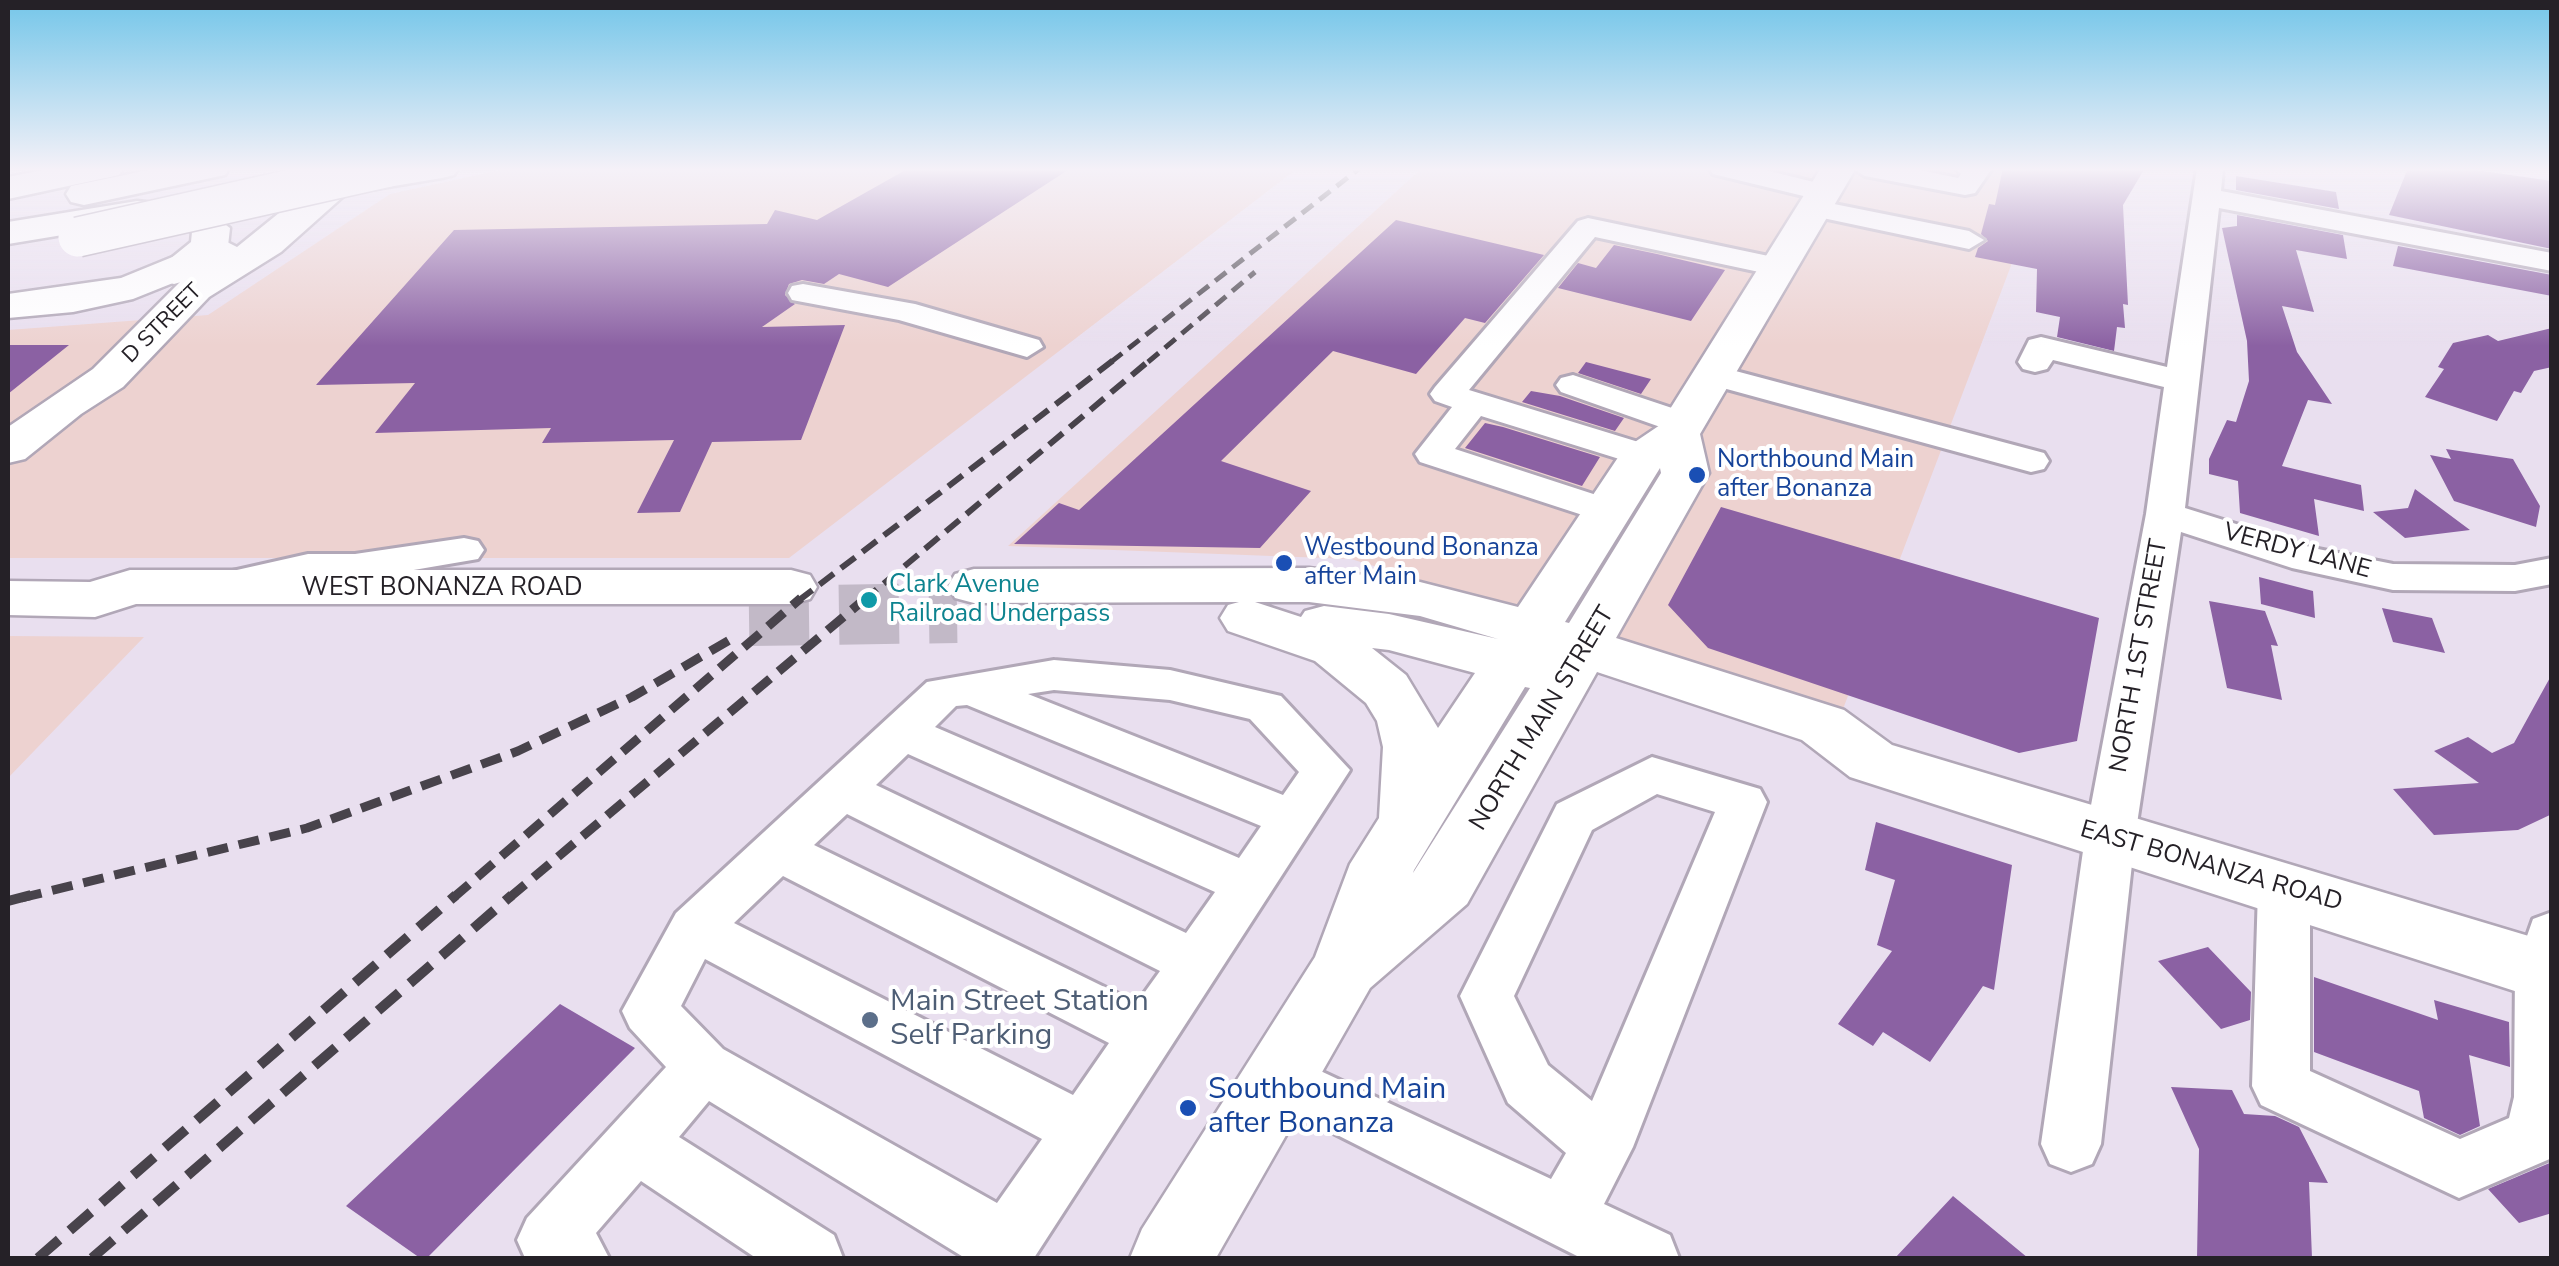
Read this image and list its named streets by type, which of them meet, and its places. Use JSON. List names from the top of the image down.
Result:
{
  "streets": {
    "main road": [
      "D STREET",
      "WEST BONANZA ROAD",
      "NORTH MAIN STREET",
      "EAST BONANZA ROAD"
    ],
    "street": ["VERDY LANE", "NORTH 1ST STREET"]
  },
  "crossings": [
    ["VERDY LANE", "NORTH 1ST STREET"],
    ["NORTH 1ST STREET", "EAST BONANZA ROAD"],
    ["NORTH MAIN STREET", "EAST BONANZA ROAD"]
  ],
  "places": [
    "Northbound Main after Bonanza",
    "Westbound Bonanza after Main",
    "Clark Avenue Railroad Underpass",
    "Main Street Station Self Parking",
    "Southbound Main after Bonanza"
  ]
}
